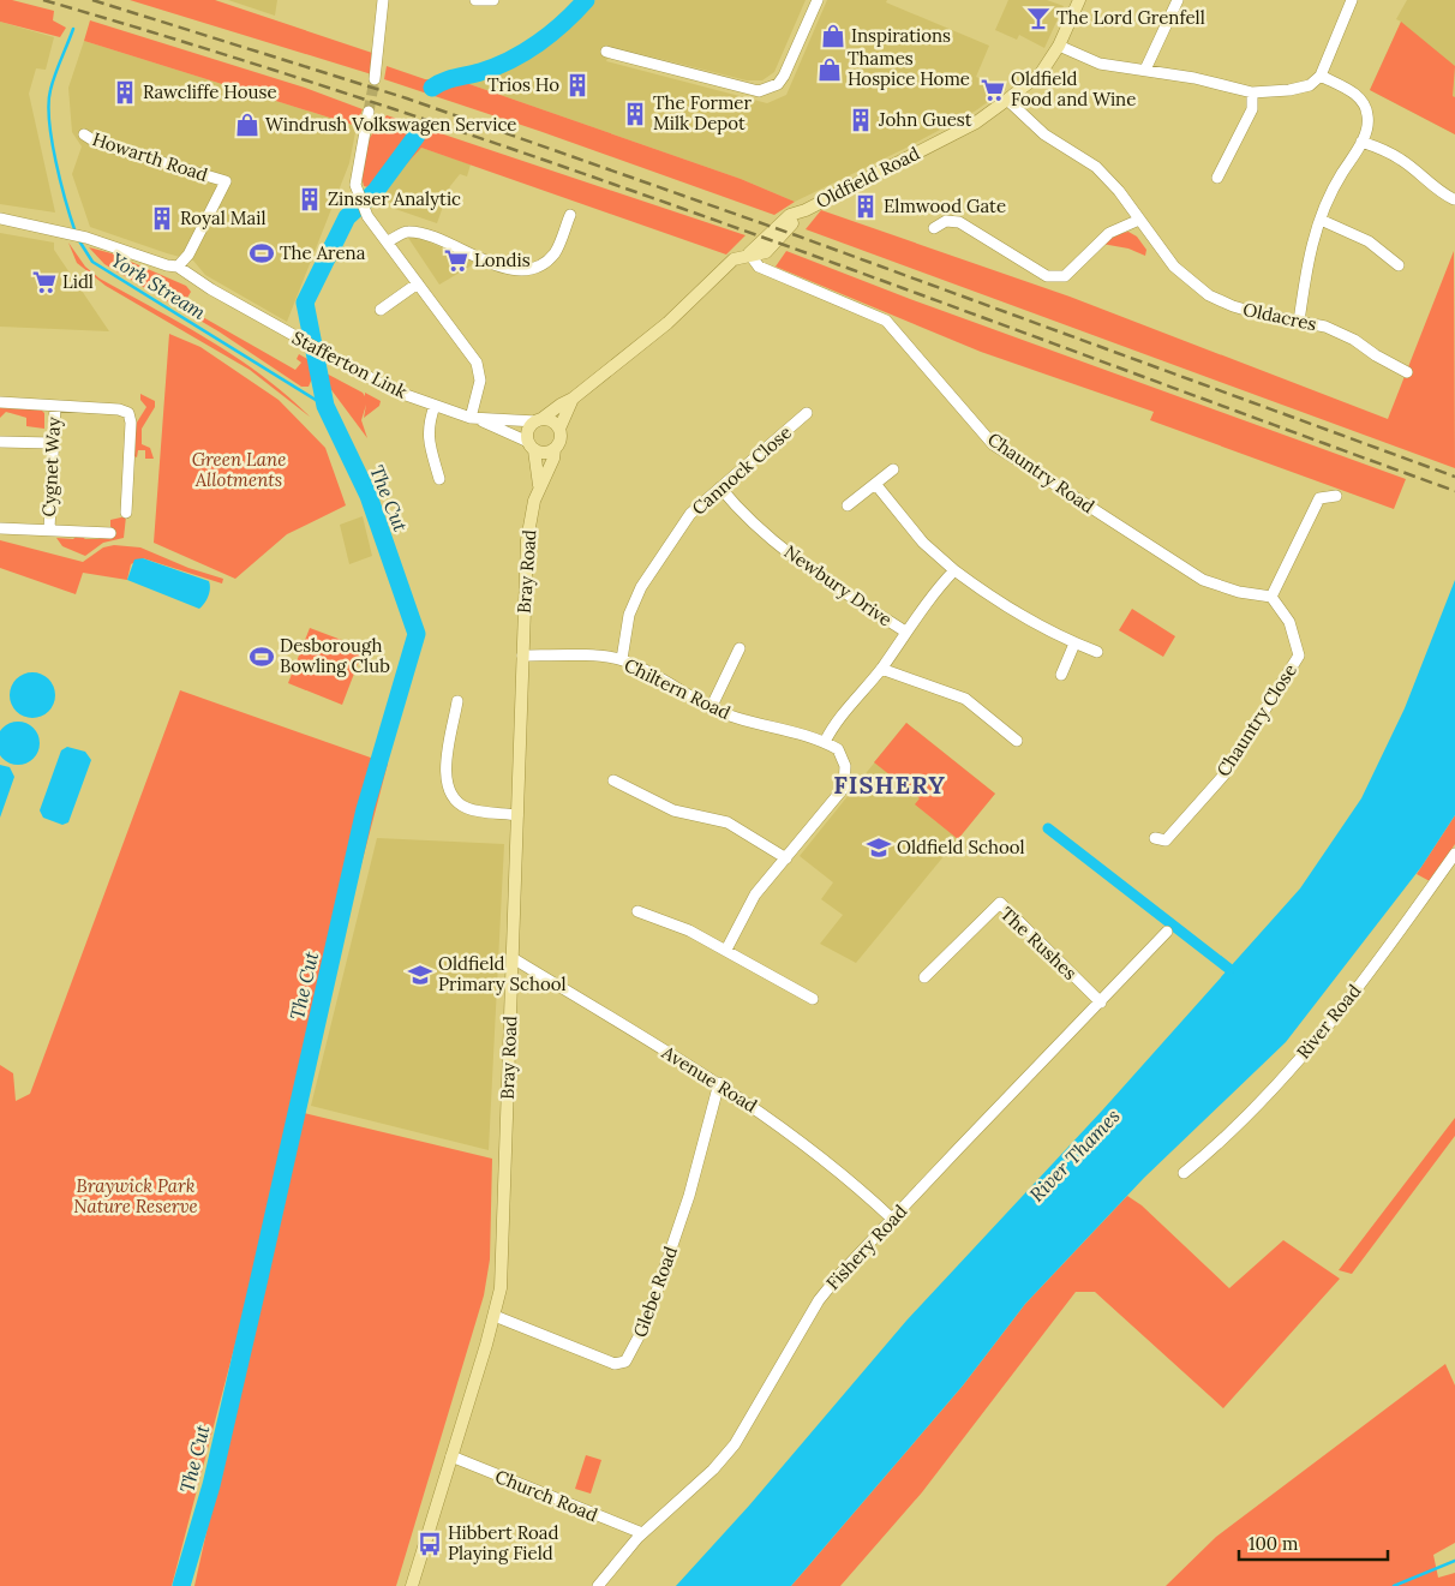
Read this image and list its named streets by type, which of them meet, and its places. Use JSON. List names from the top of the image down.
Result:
{
  "streets": {
    "main road": ["Oldfield Road", "Bray Road"],
    "street": [
      "Howarth Road",
      "Oldacres",
      "Stafferton Link",
      "Cygnet Way",
      "Cannock Close",
      "Chauntry Road",
      "Newbury Drive",
      "Chiltern Road",
      "Chauntry Close",
      "The Rushes",
      "River Road",
      "Avenue Road",
      "Fishery Road",
      "Glebe Road",
      "Church Road"
    ]
  },
  "crossings": [
    ["Howarth Road", "Stafferton Link"],
    ["Oldfield Road", "Oldacres"],
    ["Oldfield Road", "Stafferton Link"],
    ["Oldfield Road", "Chauntry Road"],
    ["Oldfield Road", "Bray Road"],
    ["Stafferton Link", "Bray Road"],
    ["Cannock Close", "Newbury Drive"],
    ["Cannock Close", "Chiltern Road"],
    ["Chauntry Road", "Chauntry Close"],
    ["Bray Road", "Chiltern Road"],
    ["Bray Road", "Avenue Road"],
    ["Bray Road", "Glebe Road"],
    ["Bray Road", "Church Road"],
    ["The Rushes", "Fishery Road"],
    ["Avenue Road", "Fishery Road"],
    ["Avenue Road", "Glebe Road"],
    ["Fishery Road", "Church Road"]
  ],
  "districts": ["FISHERY"],
  "water": ["York Stream", "The Cut", "River Thames"],
  "parks": ["Green Lane Allotments", "Braywick Park Nature Reserve"],
  "places": {
    "bar": ["The Lord Grenfell"],
    "shop": ["Inspirations", "Thames Hospice Home", "Windrush Volkswagen Service"],
    "building": [
      "Trios Ho",
      "Rawcliffe House",
      "The Former Milk Depot",
      "John Guest",
      "Zinsser Analytic",
      "Elmwood Gate",
      "Royal Mail"
    ],
    "supermarket": ["Oldfield Food and Wine", "Londis", "Lidl"],
    "sports": ["The Arena", "Desborough Bowling Club"],
    "school or university": ["Oldfield School", "Oldfield Primary School"],
    "bus stop": ["Hibbert Road Playing Field"]
  },
  "scale_bar": "100 m"
}
